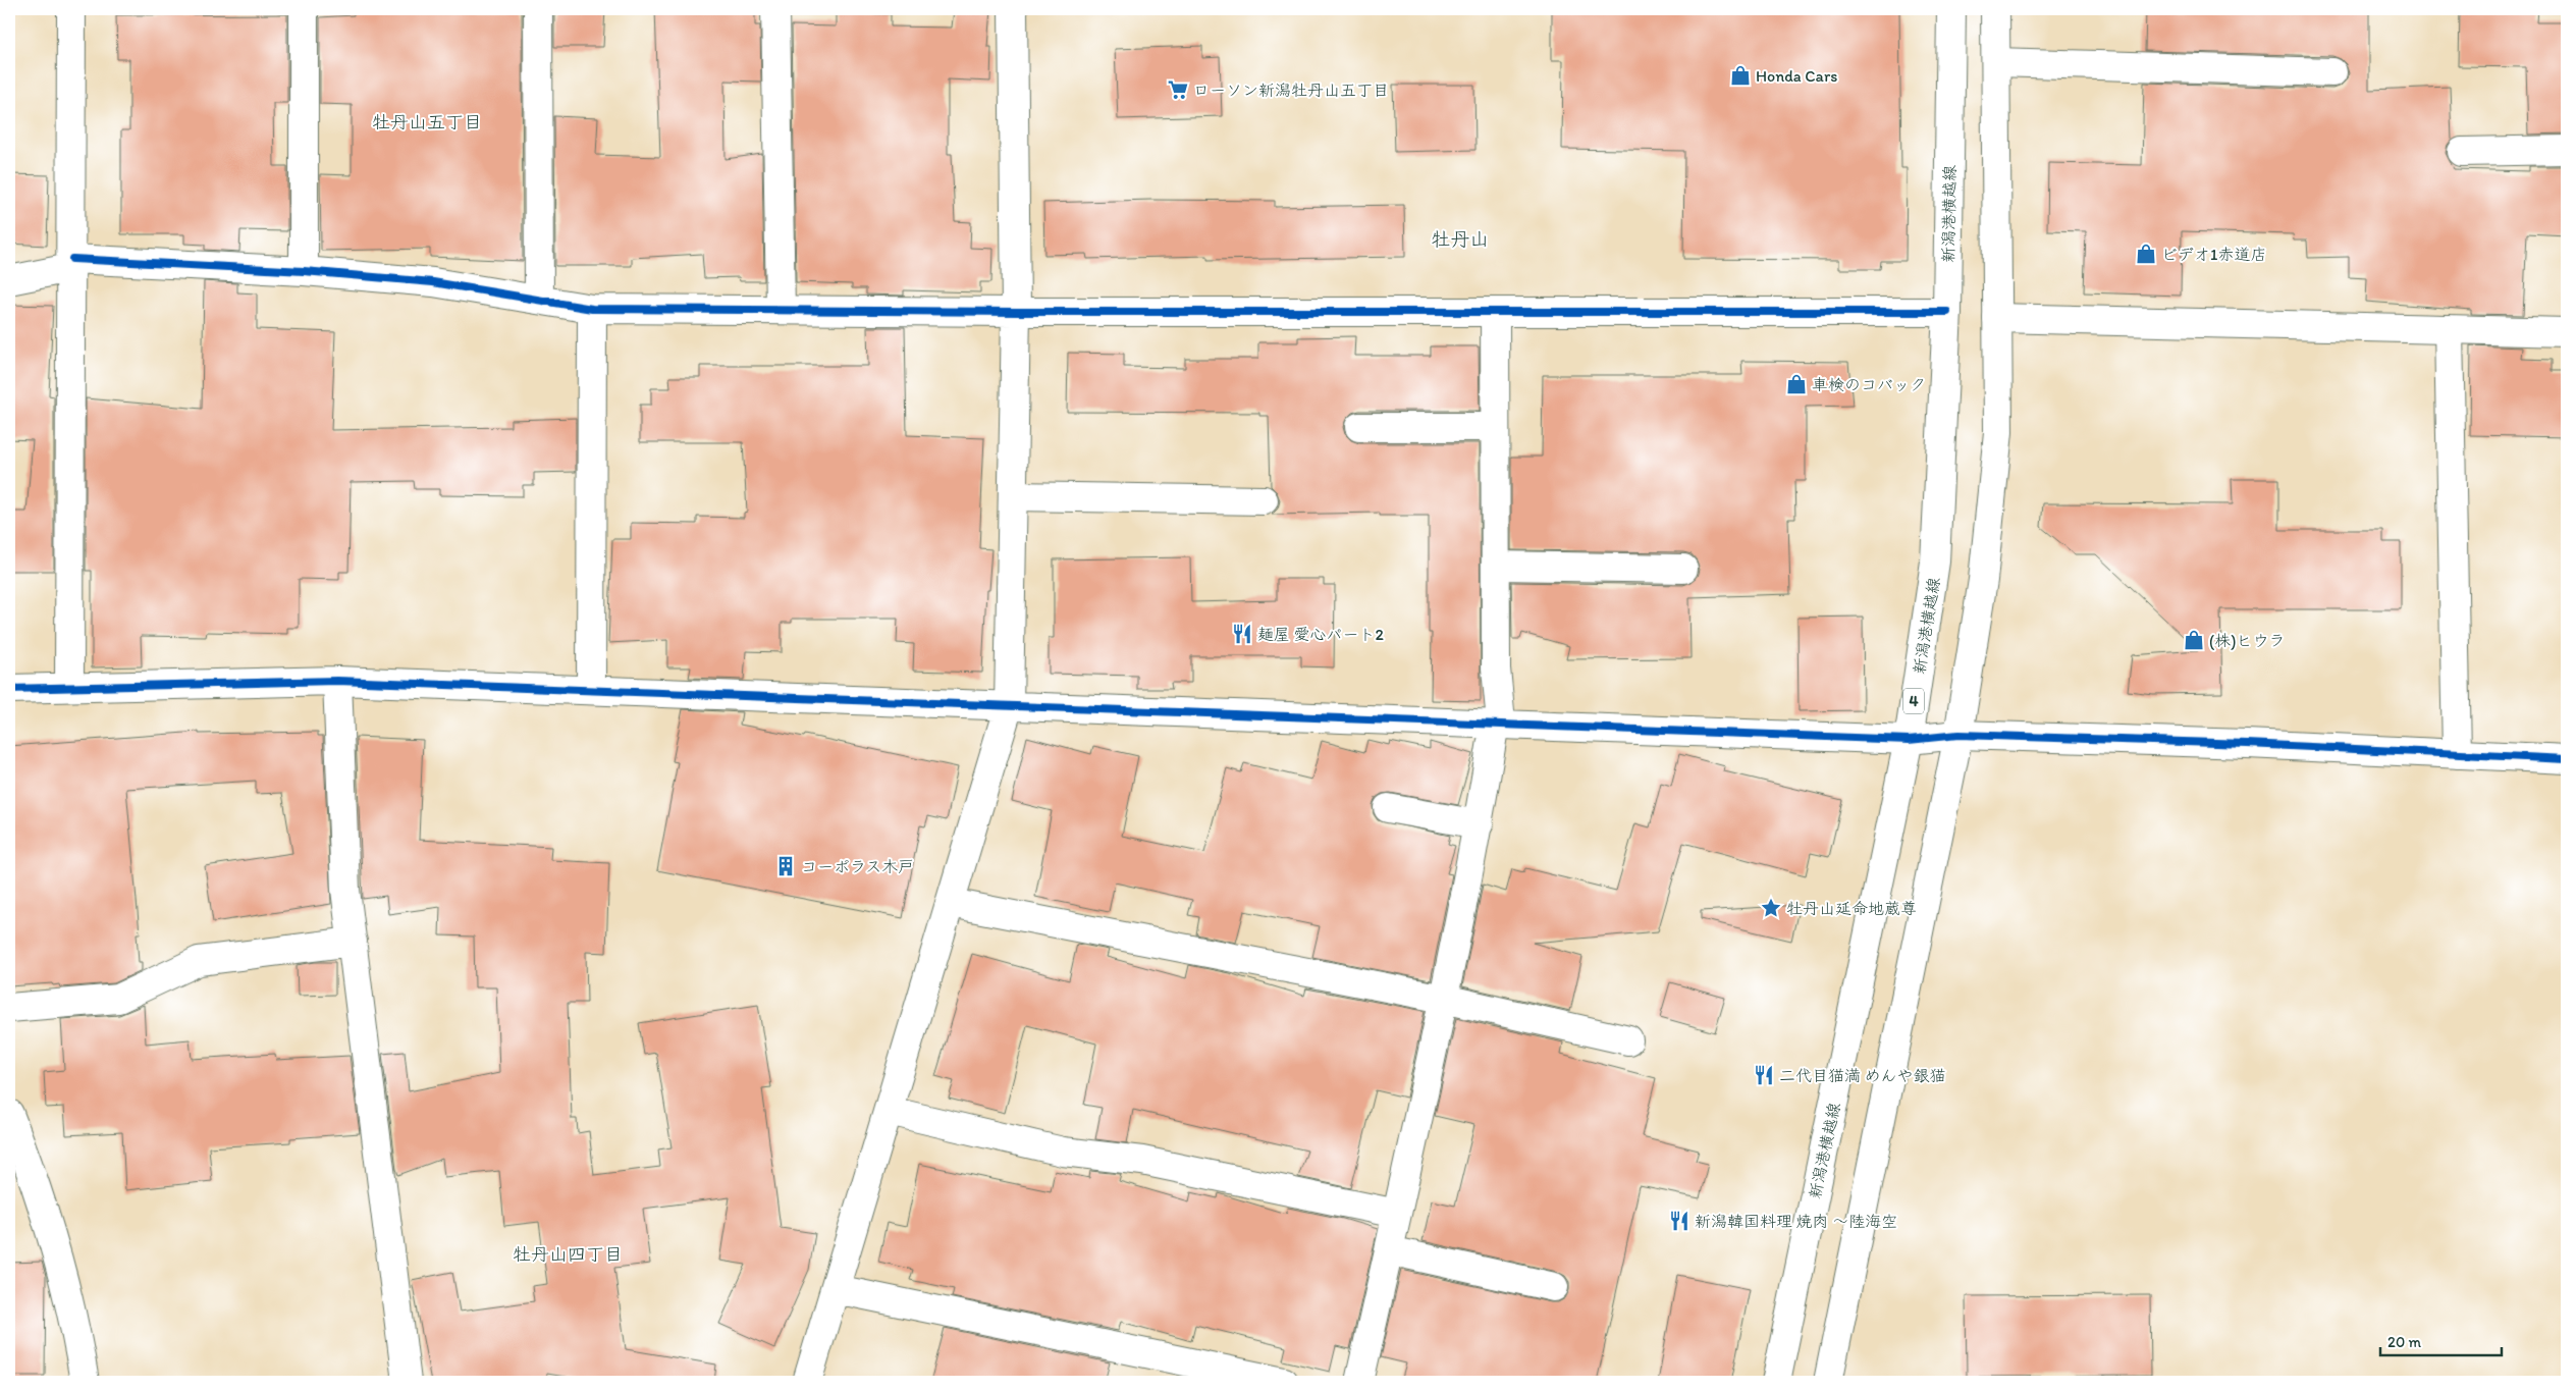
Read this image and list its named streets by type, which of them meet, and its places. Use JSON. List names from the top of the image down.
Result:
{
  "streets": {
    "street": ["新潟港横越線", "4"]
  },
  "districts": ["牡丹山五丁目", "牡丹山", "牡丹山四丁目"],
  "places": {
    "shop": [
      "Honda Cars",
      "ビデオ1赤道店",
      "車検のコバック",
      "(株)ヒウラ"
    ],
    "supermarket": ["ローソン新潟牡丹山五丁目"],
    "restaurant": ["麺屋 愛心パート2", "二代目猫満 めんや銀猫", "新潟韓国料理 焼肉 ～陸海空"],
    "building": ["コーポラス木戸"],
    "place": ["牡丹山延命地蔵尊"]
  },
  "scale_bar": "20 m"
}
